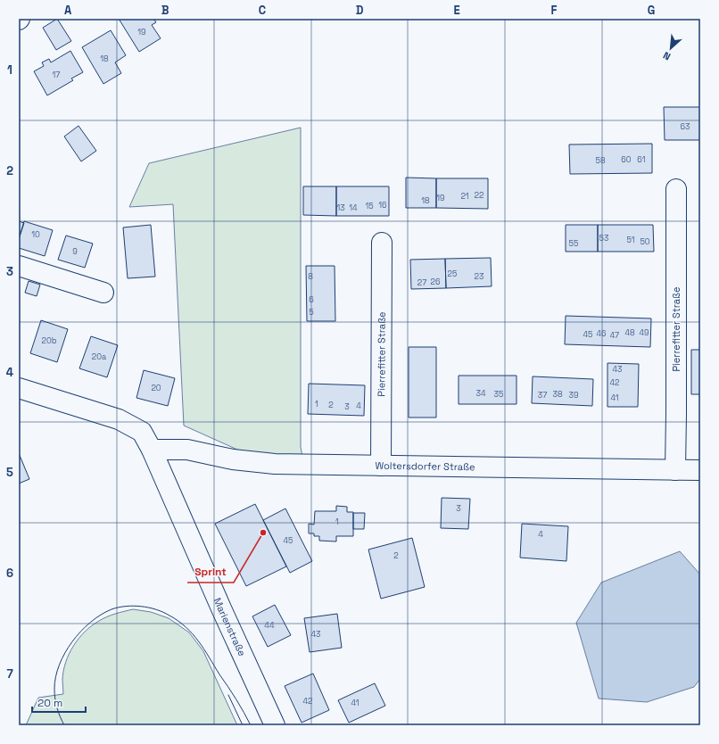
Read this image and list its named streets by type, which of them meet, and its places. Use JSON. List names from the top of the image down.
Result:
{
  "streets": {
    "street": ["Pierrefitter Straße", "Woltersdorfer Straße", "Marienstraße"]
  },
  "crossings": [
    ["Pierrefitter Straße", "Woltersdorfer Straße"],
    ["Woltersdorfer Straße", "Marienstraße"]
  ],
  "places": ["Sprint"],
  "house_numbers": [
    "19",
    "18",
    "17",
    "63",
    "60",
    "61",
    "58",
    "22",
    "21",
    "19",
    "18",
    "16",
    "15",
    "13",
    "14",
    "10",
    "53",
    "51",
    "50",
    "55",
    "9",
    "25",
    "8",
    "23",
    "26",
    "27",
    "6",
    "5",
    "48",
    "49",
    "46",
    "45",
    "47",
    "20b",
    "20a",
    "43",
    "42",
    "20",
    "34",
    "35",
    "38",
    "37",
    "39",
    "41",
    "1",
    "2",
    "4",
    "3",
    "3",
    "1",
    "4",
    "45",
    "2",
    "44",
    "43",
    "42",
    "41"
  ],
  "scale_bar": "20 m",
  "north": "bottom left",
  "grid": {
    "columns": [
      "A",
      "B",
      "C",
      "D",
      "E",
      "F",
      "G"
    ],
    "rows": [
      "1",
      "2",
      "3",
      "4",
      "5",
      "6",
      "7"
    ]
  }
}
